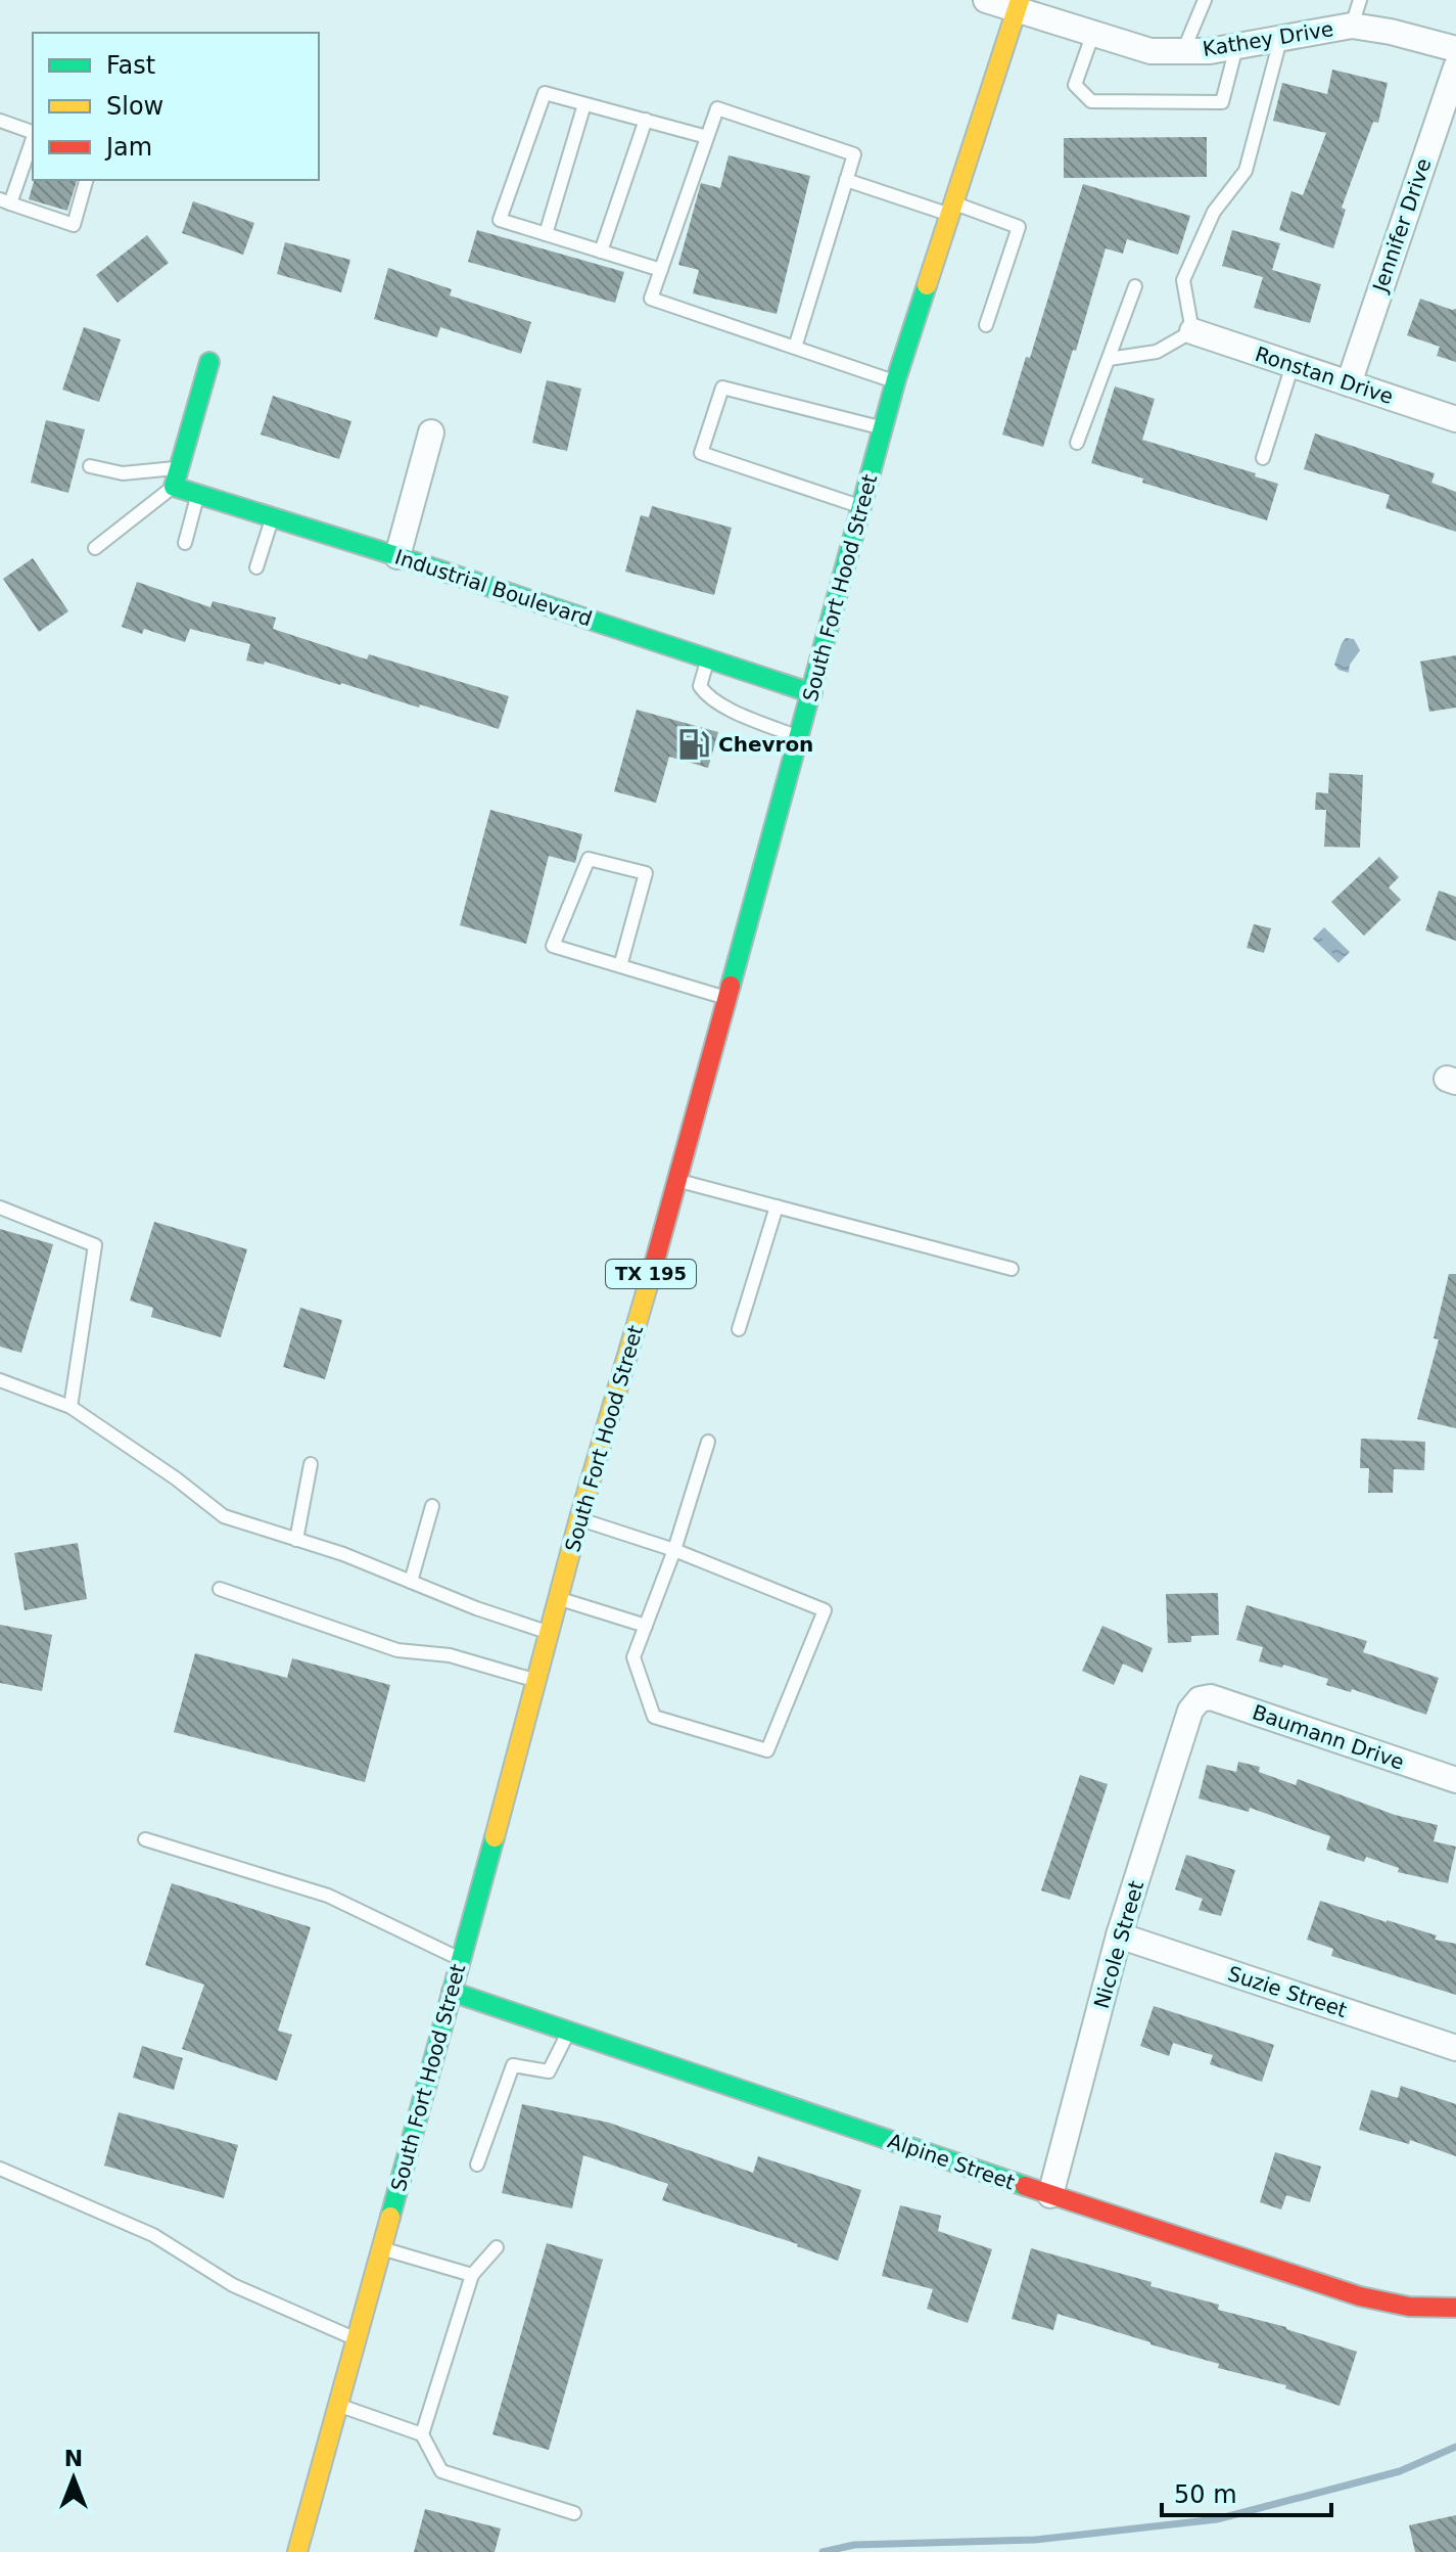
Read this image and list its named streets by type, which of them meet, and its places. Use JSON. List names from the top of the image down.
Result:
{
  "streets": {
    "main road": [
      "Industrial Boulevard",
      "South Fort Hood Street",
      "TX 195",
      "Alpine Street"
    ],
    "street": [
      "Kathey Drive",
      "Jennifer Drive",
      "Ronstan Drive",
      "Baumann Drive",
      "Nicole Street",
      "Suzie Street"
    ]
  },
  "crossings": [
    ["Kathey Drive", "South Fort Hood Street"],
    ["Jennifer Drive", "Ronstan Drive"],
    ["Industrial Boulevard", "South Fort Hood Street"],
    ["South Fort Hood Street", "Alpine Street"],
    ["Baumann Drive", "Nicole Street"],
    ["Nicole Street", "Suzie Street"],
    ["Nicole Street", "Alpine Street"]
  ],
  "places": {
    "fuel station": ["Chevron"]
  },
  "legend": ["Fast", "Slow", "Jam"],
  "scale_bar": "50 m",
  "north": "top"
}
